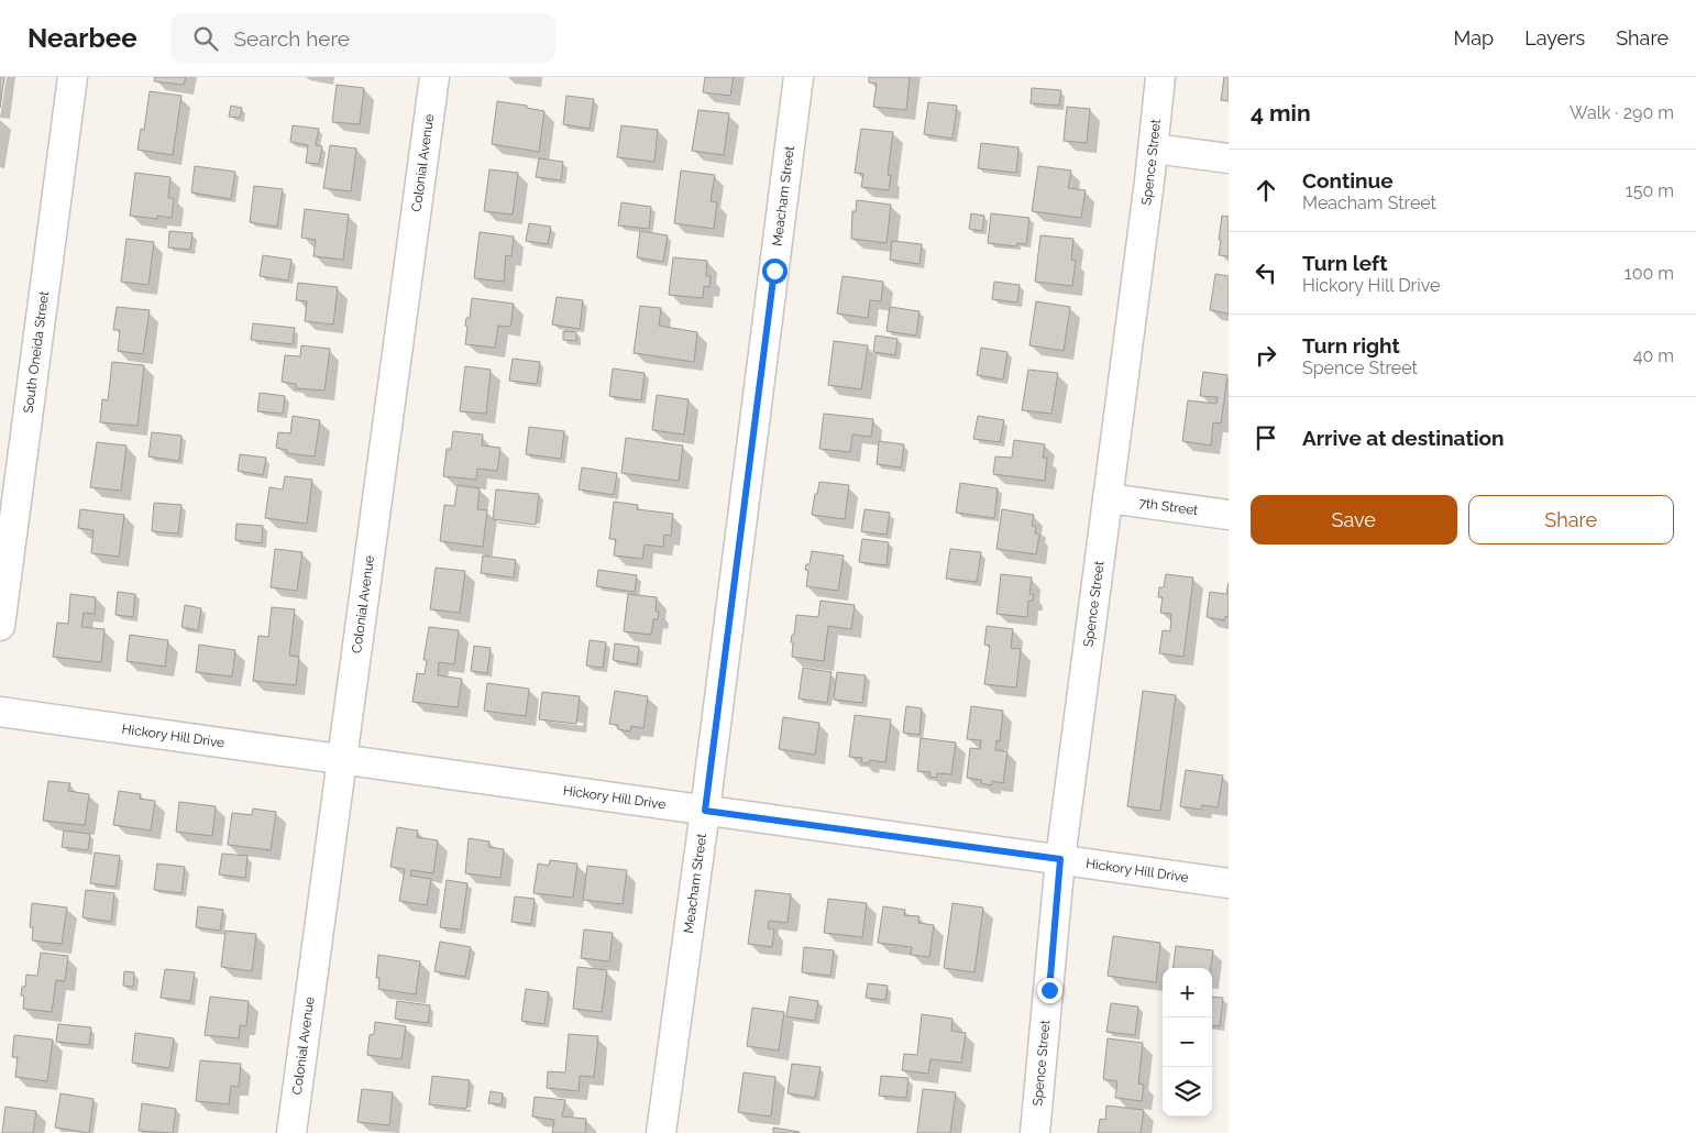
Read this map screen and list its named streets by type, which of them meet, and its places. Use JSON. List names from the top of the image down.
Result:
{
  "streets": {
    "street": [
      "Spence Street",
      "Colonial Avenue",
      "Meacham Street",
      "South Oneida Street",
      "7th Street",
      "Hickory Hill Drive"
    ]
  },
  "crossings": [
    ["Spence Street", "7th Street"],
    ["Spence Street", "Hickory Hill Drive"],
    ["Colonial Avenue", "Hickory Hill Drive"],
    ["Meacham Street", "Hickory Hill Drive"]
  ],
  "page": {
    "header": "Nearbee",
    "search": "Search here",
    "nav": ["Map", "Layers", "Share"],
    "heading": ["4 min", "Walk · 290 m"],
    "list": [
      ["Continue", "Meacham Street", "150 m"],
      ["Turn left", "Hickory Hill Drive", "100 m"],
      ["Turn right", "Spence Street", "40 m"],
      "Arrive at destination"
    ],
    "buttons": ["Save", "Share"],
    "map_buttons": ["+", "−"]
  }
}
